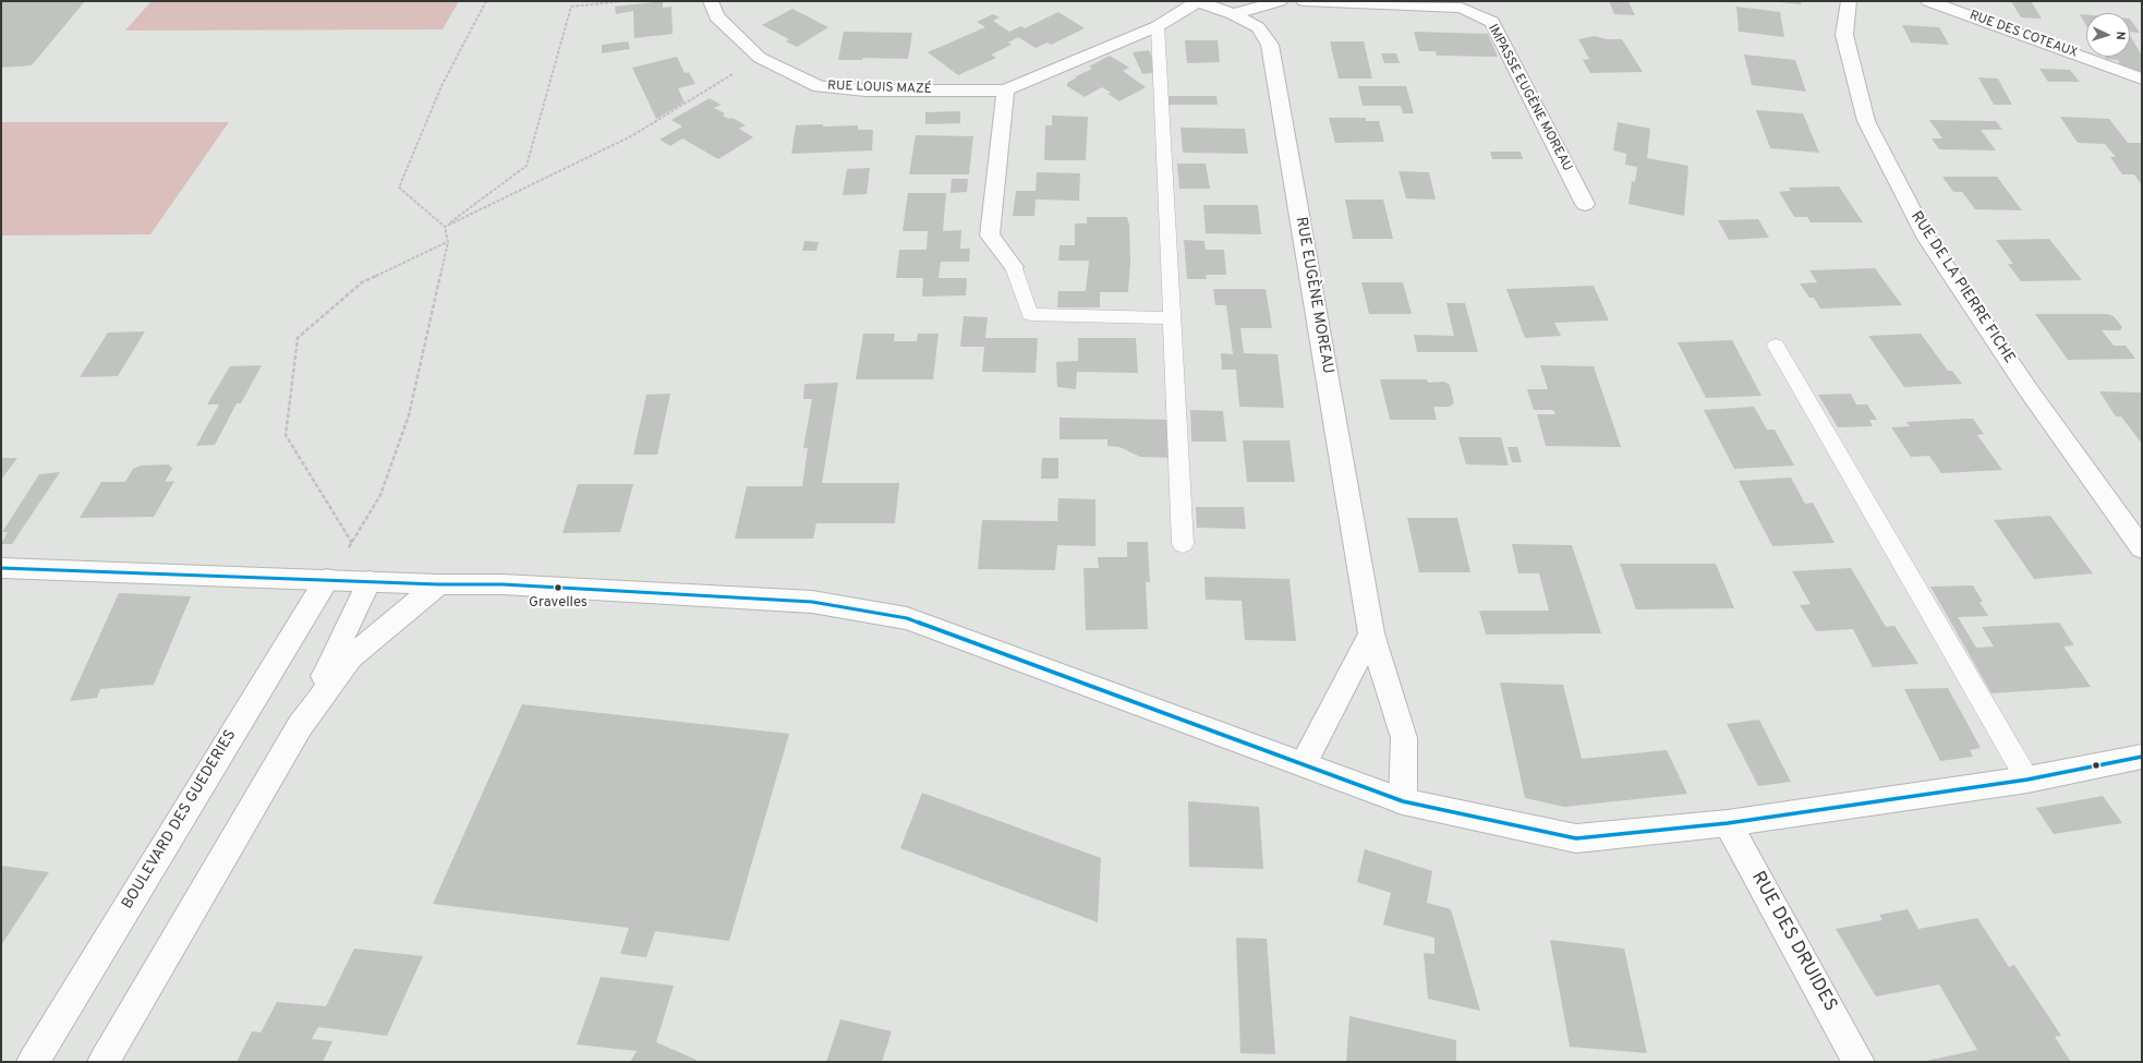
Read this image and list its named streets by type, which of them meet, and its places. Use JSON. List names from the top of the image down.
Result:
{
  "streets": {
    "street": [
      "RUE DES COTEAUX",
      "RUE LOUIS MAZÉ",
      "IMPASSE EUGÈNE MOREAU",
      "RUE DE LA PIERRE FICHE",
      "RUE EUGÈNE MOREAU",
      "BOULEVARD DES GUEDERIES",
      "RUE DES DRUIDES"
    ]
  },
  "crossings": [
    ["RUE LOUIS MAZÉ", "RUE EUGÈNE MOREAU"]
  ],
  "places": ["Gravelles"],
  "north": "right"
}
